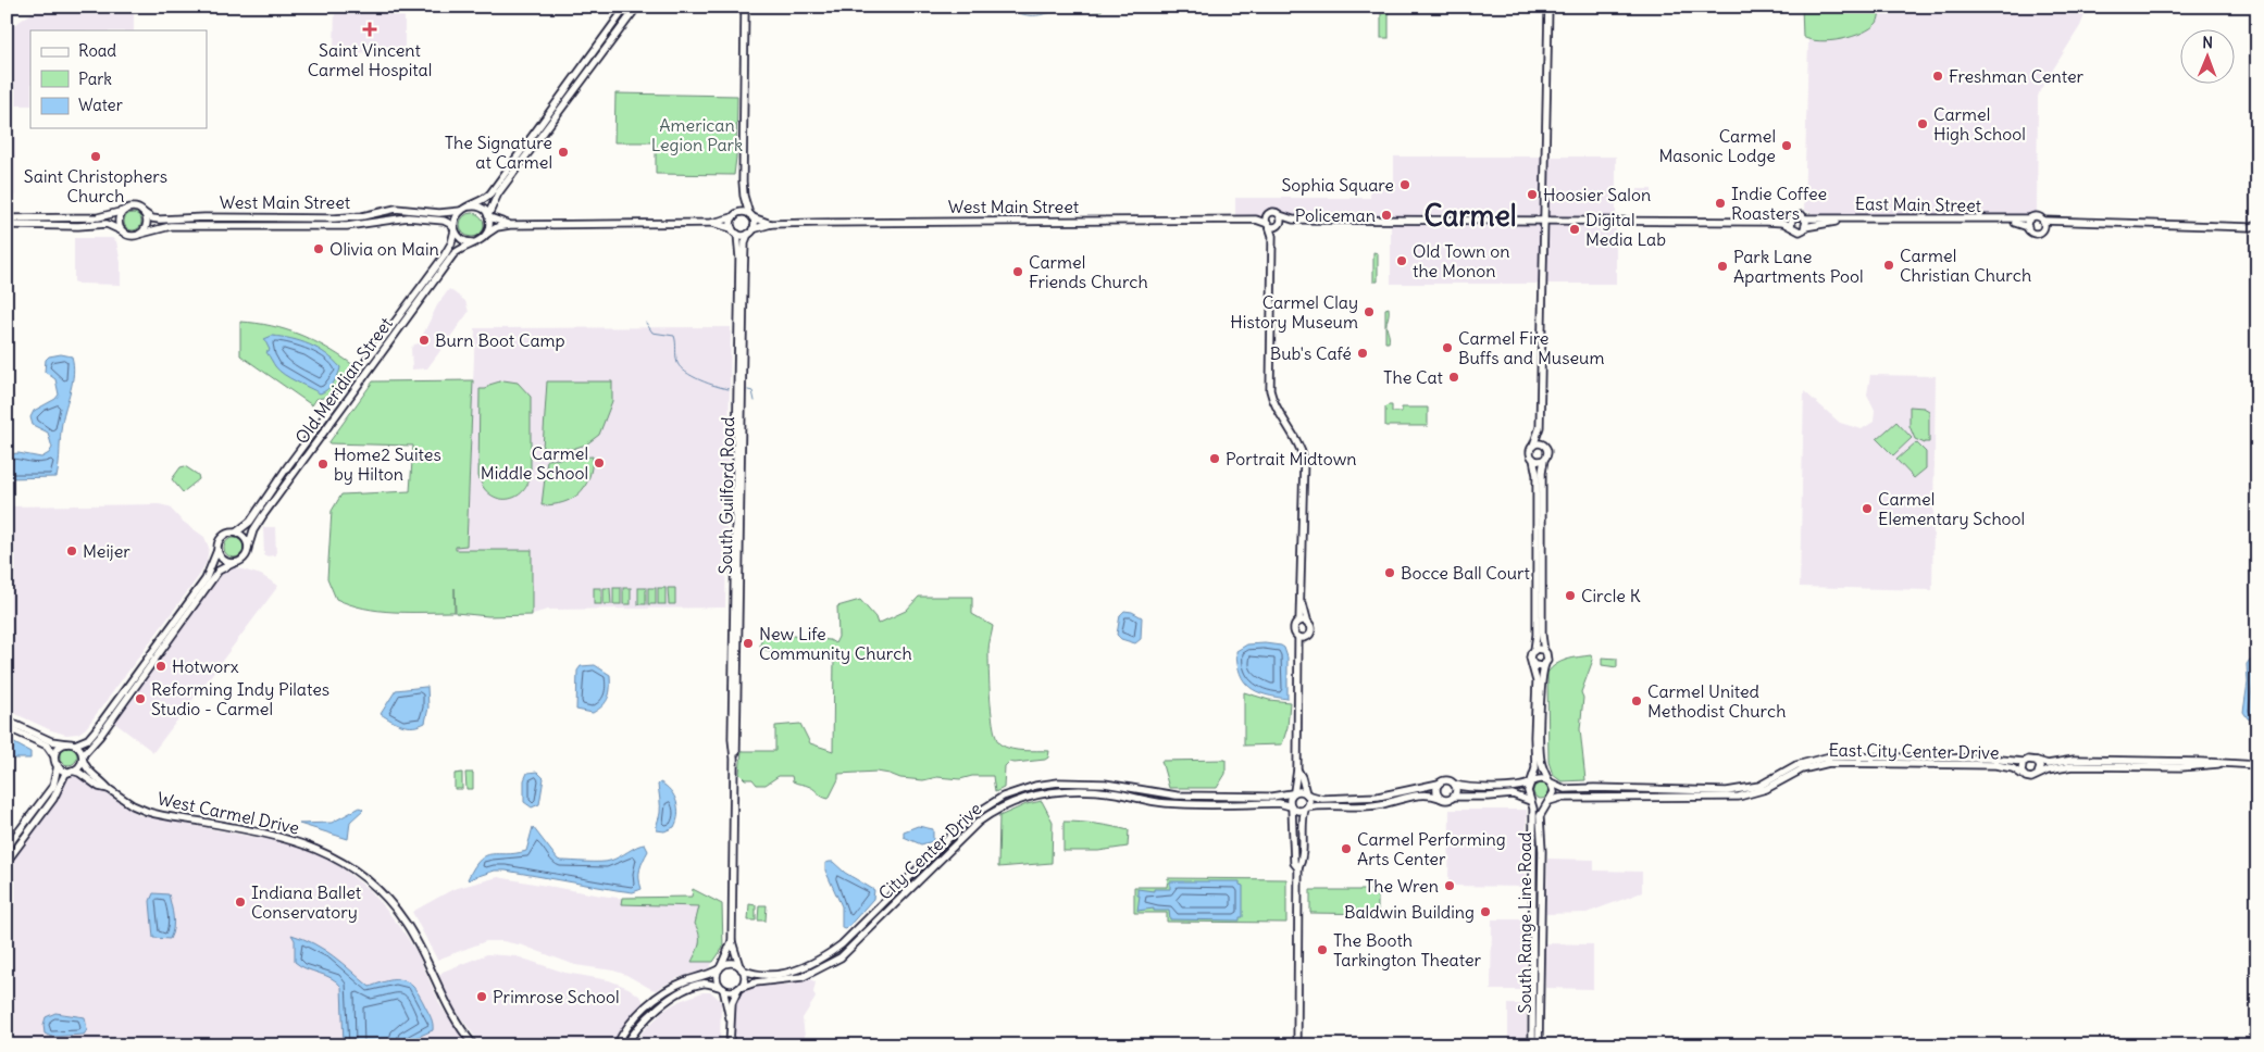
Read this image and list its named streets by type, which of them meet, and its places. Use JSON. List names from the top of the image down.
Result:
{
  "streets": {
    "main road": [
      "West Main Street",
      "East Main Street",
      "Old Meridian Street",
      "South Guilford Road",
      "East City Center Drive",
      "West Carmel Drive",
      "City Center Drive",
      "South Range Line Road"
    ]
  },
  "crossings": [
    ["West Main Street", "Old Meridian Street"],
    ["West Main Street", "South Guilford Road"],
    ["South Guilford Road", "City Center Drive"],
    ["East City Center Drive", "South Range Line Road"]
  ],
  "districts": ["Carmel"],
  "parks": ["American Legion Park"],
  "places": {
    "health": ["Saint Vincent Carmel Hospital"],
    "other": [
      "Freshman Center",
      "Carmel High School",
      "Carmel Masonic Lodge",
      "The Signature at Carmel",
      "Saint Christophers Church",
      "Sophia Square",
      "Hoosier Salon",
      "Indie Coffee Roasters",
      "Policeman",
      "Digital Media Lab",
      "Olivia on Main",
      "Old Town on the Monon",
      "Carmel Christian Church",
      "Park Lane Apartments Pool",
      "Carmel Friends Church",
      "Carmel Clay History Museum",
      "Burn Boot Camp",
      "Carmel Fire Buffs and Museum",
      "Bub's Café",
      "The Cat",
      "Portrait Midtown",
      "Carmel Middle School",
      "Home2 Suites by Hilton",
      "Carmel Elementary School",
      "Meijer",
      "Bocce Ball Court",
      "Circle K",
      "New Life Community Church",
      "Hotworx",
      "Reforming Indy Pilates Studio - Carmel",
      "Carmel United Methodist Church",
      "Carmel Performing Arts Center",
      "The Wren",
      "Indiana Ballet Conservatory",
      "Baldwin Building",
      "The Booth Tarkington Theater",
      "Primrose School"
    ]
  },
  "legend": ["Road", "Park", "Water"],
  "north": "top"
}
